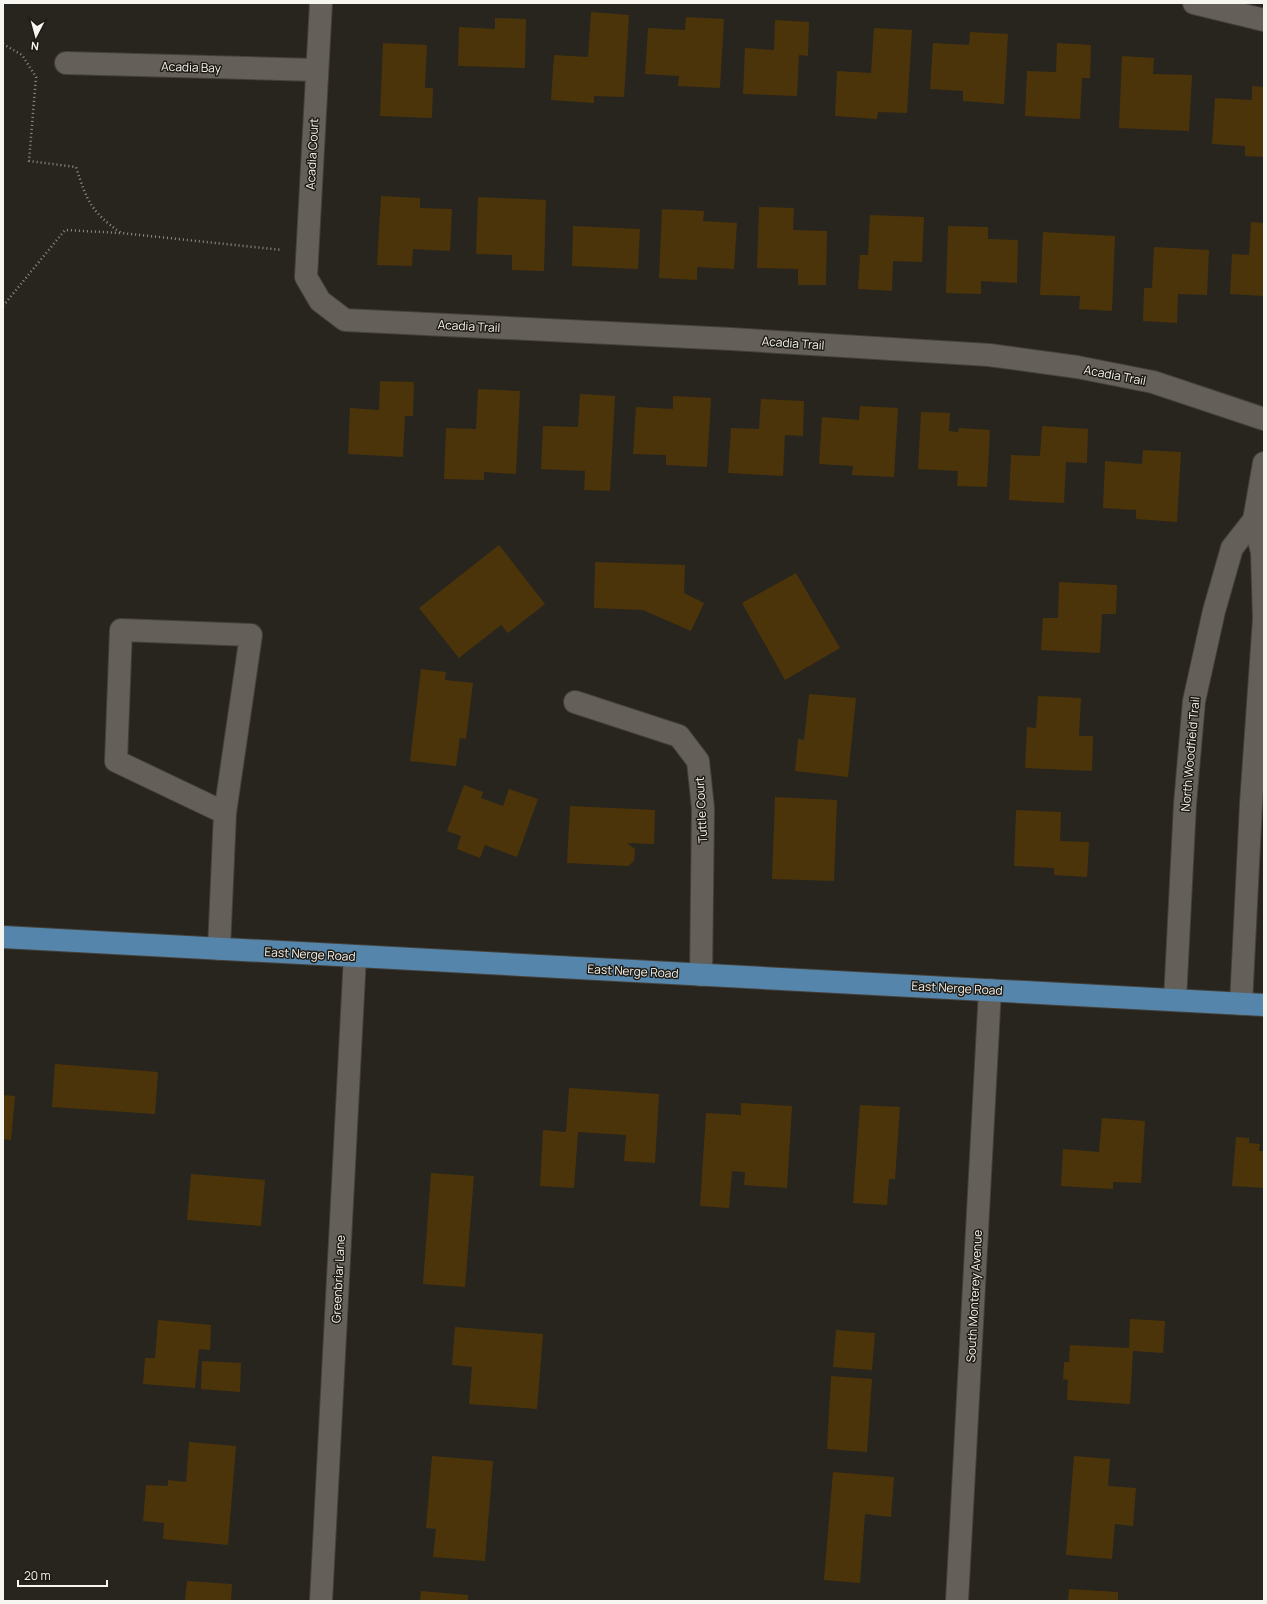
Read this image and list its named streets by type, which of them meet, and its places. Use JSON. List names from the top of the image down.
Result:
{
  "streets": {
    "main road": ["East Nerge Road"],
    "street": [
      "Acadia Bay",
      "Acadia Court",
      "Acadia Trail",
      "North Woodfield Trail",
      "Tuttle Court",
      "Greenbriar Lane",
      "South Monterey Avenue"
    ]
  },
  "crossings": [
    ["Acadia Bay", "Acadia Court"],
    ["Acadia Court", "Acadia Trail"],
    ["North Woodfield Trail", "East Nerge Road"],
    ["Tuttle Court", "East Nerge Road"],
    ["East Nerge Road", "Greenbriar Lane"],
    ["East Nerge Road", "South Monterey Avenue"]
  ],
  "scale_bar": "20 m",
  "north": "bottom"
}
